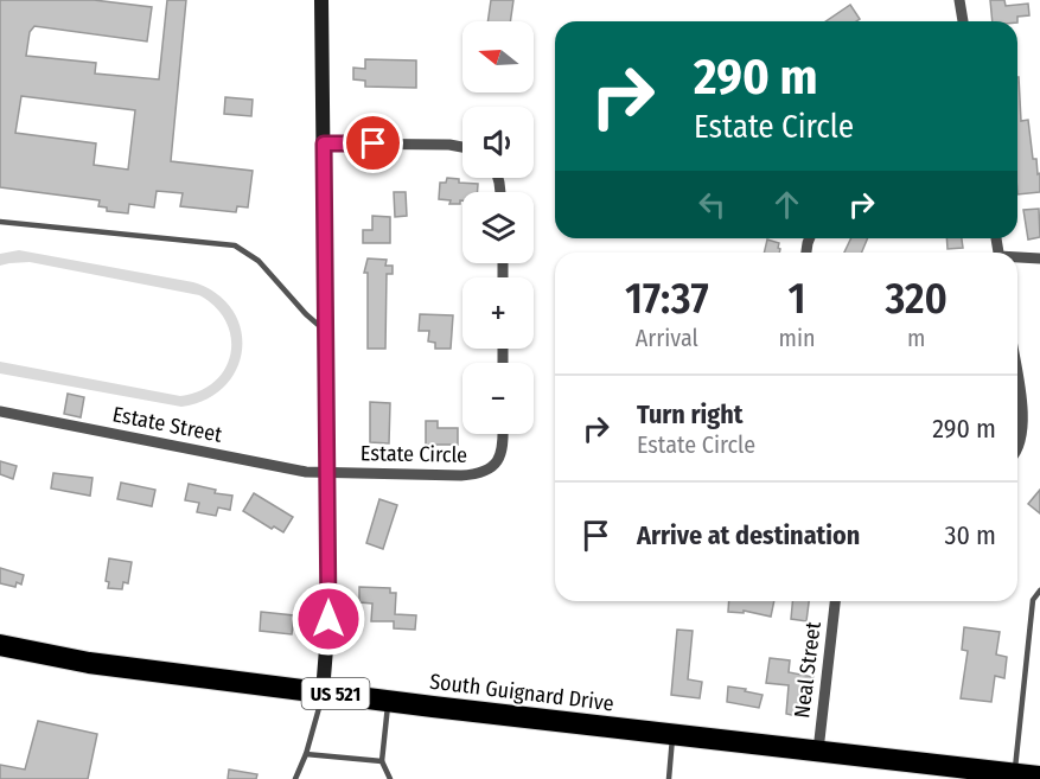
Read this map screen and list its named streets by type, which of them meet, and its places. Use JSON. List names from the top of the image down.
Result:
{
  "streets": {
    "highway": ["South Guignard Drive", "US 521"],
    "street": ["Estate Street", "Estate Circle", "Neal Street"]
  },
  "crossings": [
    ["Estate Street", "Estate Circle"],
    ["Neal Street", "South Guignard Drive"]
  ],
  "north": "left",
  "page": {
    "map_buttons": ["+", "−"],
    "turn": ["290 m", "Estate Circle"],
    "eta": [
      "17:37",
      "Arrival",
      "1",
      "min",
      "320",
      "m"
    ],
    "list": [
      {
        "name": "Turn right",
        "note": "Estate Circle",
        "value": "290 m"
      },
      {
        "name": "Arrive at destination",
        "value": "30 m"
      }
    ]
  }
}
